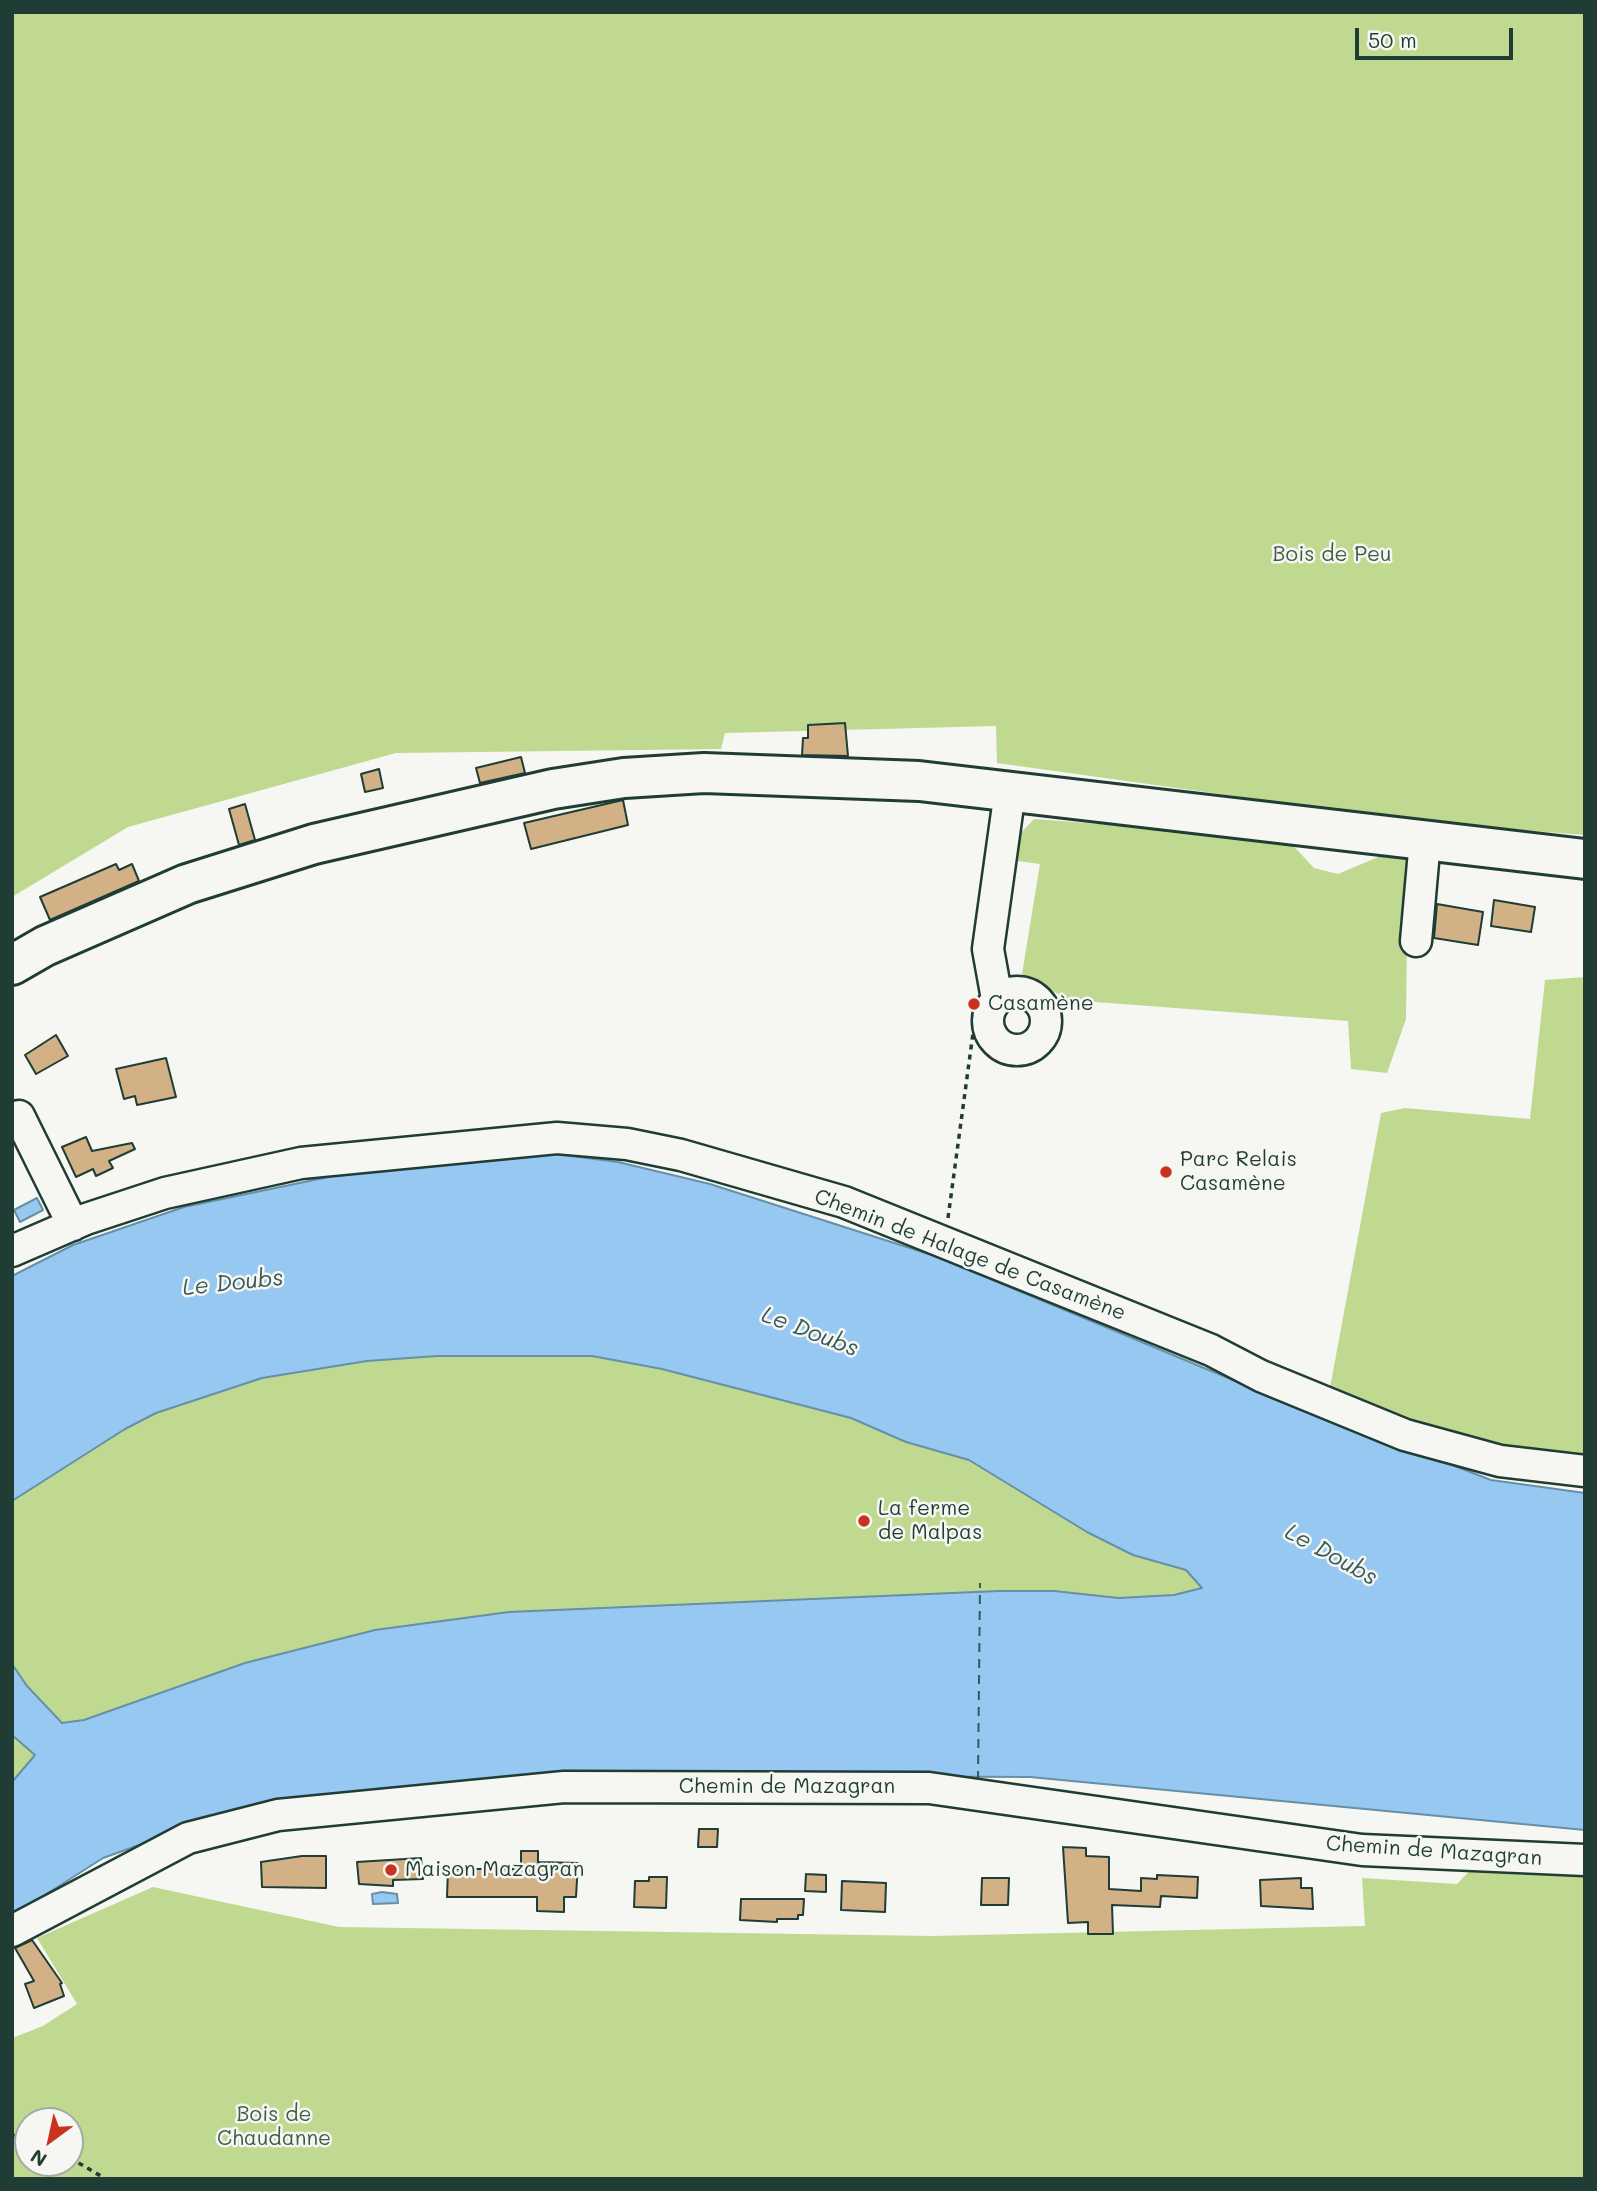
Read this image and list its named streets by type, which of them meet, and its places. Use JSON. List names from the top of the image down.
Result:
{
  "streets": {
    "street": ["Chemin de Halage de Casamène", "Chemin de Mazagran"]
  },
  "water": ["Le Doubs"],
  "parks": ["Bois de Peu", "Bois de Chaudanne"],
  "places": [
    "Casamène",
    "Parc Relais Casamène",
    "La ferme de Malpas",
    "Maison Mazagran"
  ],
  "scale_bar": "50 m",
  "north": "bottom left"
}
